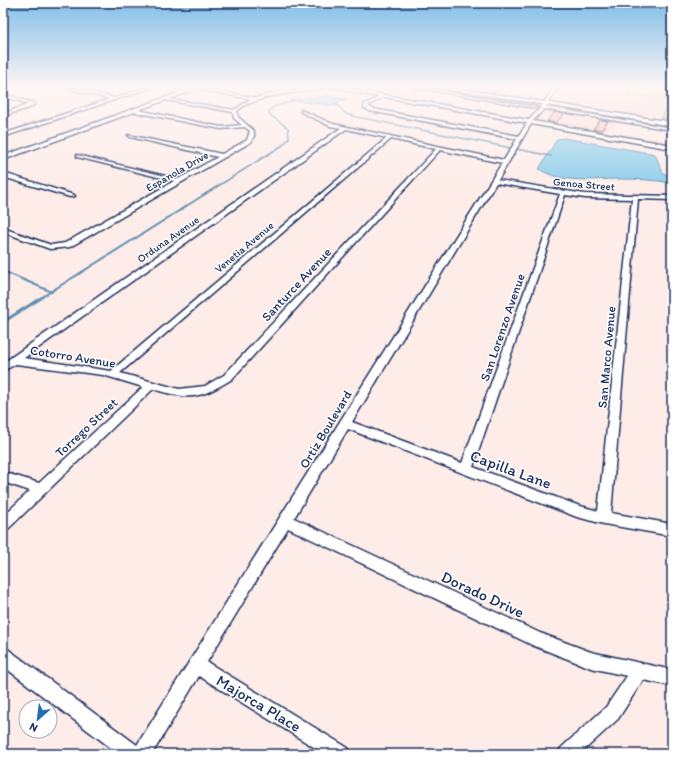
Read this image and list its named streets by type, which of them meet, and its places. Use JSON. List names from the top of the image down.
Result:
{
  "streets": {
    "street": [
      "Espanola Drive",
      "Genoa Street",
      "Orduna Avenue",
      "Venetia Avenue",
      "Santurce Avenue",
      "San Lorenzo Avenue",
      "Cotorro Avenue",
      "San Marco Avenue",
      "Torrego Street",
      "Ortiz Boulevard",
      "Capilla Lane",
      "Dorado Drive",
      "Majorca Place"
    ]
  },
  "crossings": [
    ["Genoa Street", "San Lorenzo Avenue"],
    ["Genoa Street", "San Marco Avenue"],
    ["Genoa Street", "Ortiz Boulevard"],
    ["Orduna Avenue", "Cotorro Avenue"],
    ["Venetia Avenue", "Cotorro Avenue"],
    ["Santurce Avenue", "Cotorro Avenue"],
    ["Santurce Avenue", "Torrego Street"],
    ["San Lorenzo Avenue", "Capilla Lane"],
    ["Cotorro Avenue", "Torrego Street"],
    ["San Marco Avenue", "Capilla Lane"],
    ["Ortiz Boulevard", "Capilla Lane"],
    ["Ortiz Boulevard", "Dorado Drive"],
    ["Ortiz Boulevard", "Majorca Place"]
  ],
  "north": "bottom left"
}
